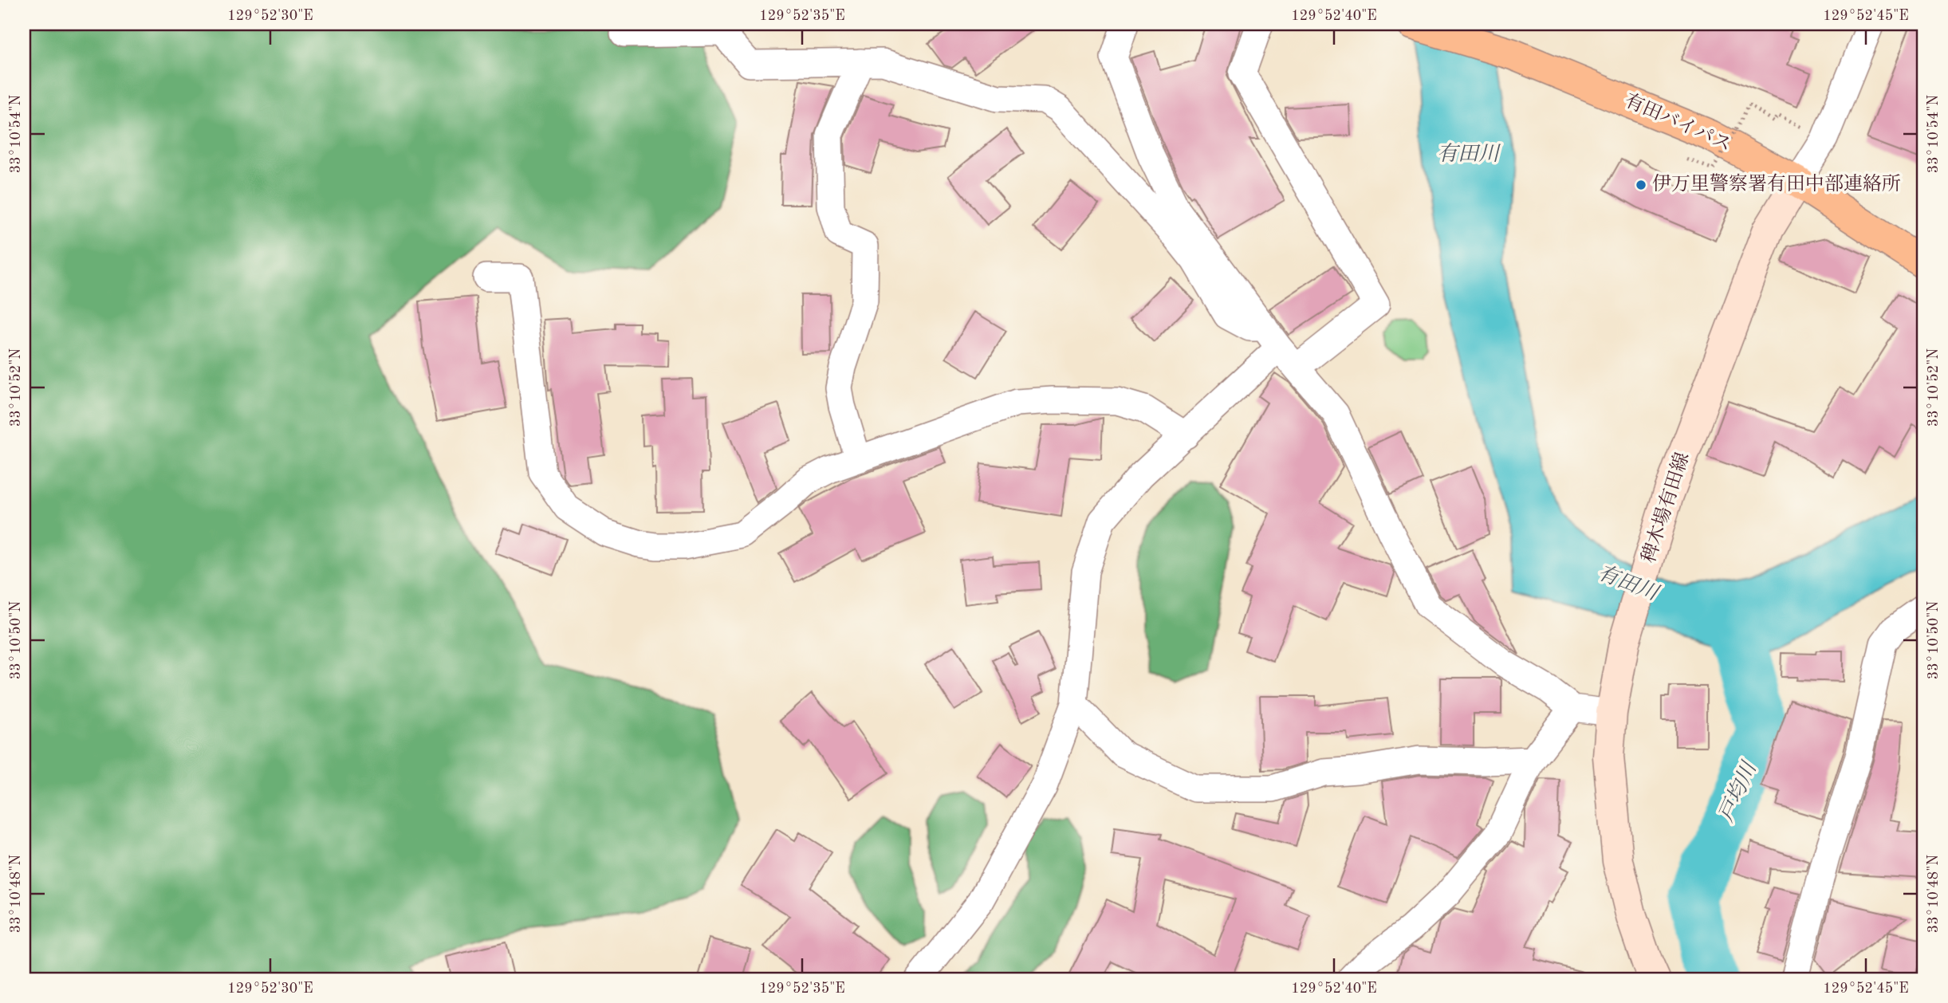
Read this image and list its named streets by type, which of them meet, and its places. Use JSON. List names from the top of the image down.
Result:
{
  "streets": {
    "highway": ["有田バイパス"],
    "main road": ["稗木場有田線"]
  },
  "crossings": [
    ["有田バイパス", "稗木場有田線"]
  ],
  "water": ["有田川", "戸均川"],
  "places": ["伊万里警察署有田中部連絡所"],
  "coordinates": [
    "129°52'30\"E",
    "129°52'35\"E",
    "129°52'40\"E",
    "129°52'45\"E",
    "33°10'54\"N",
    "33°10'52\"N",
    "33°10'50\"N",
    "33°10'48\"N"
  ]
}
